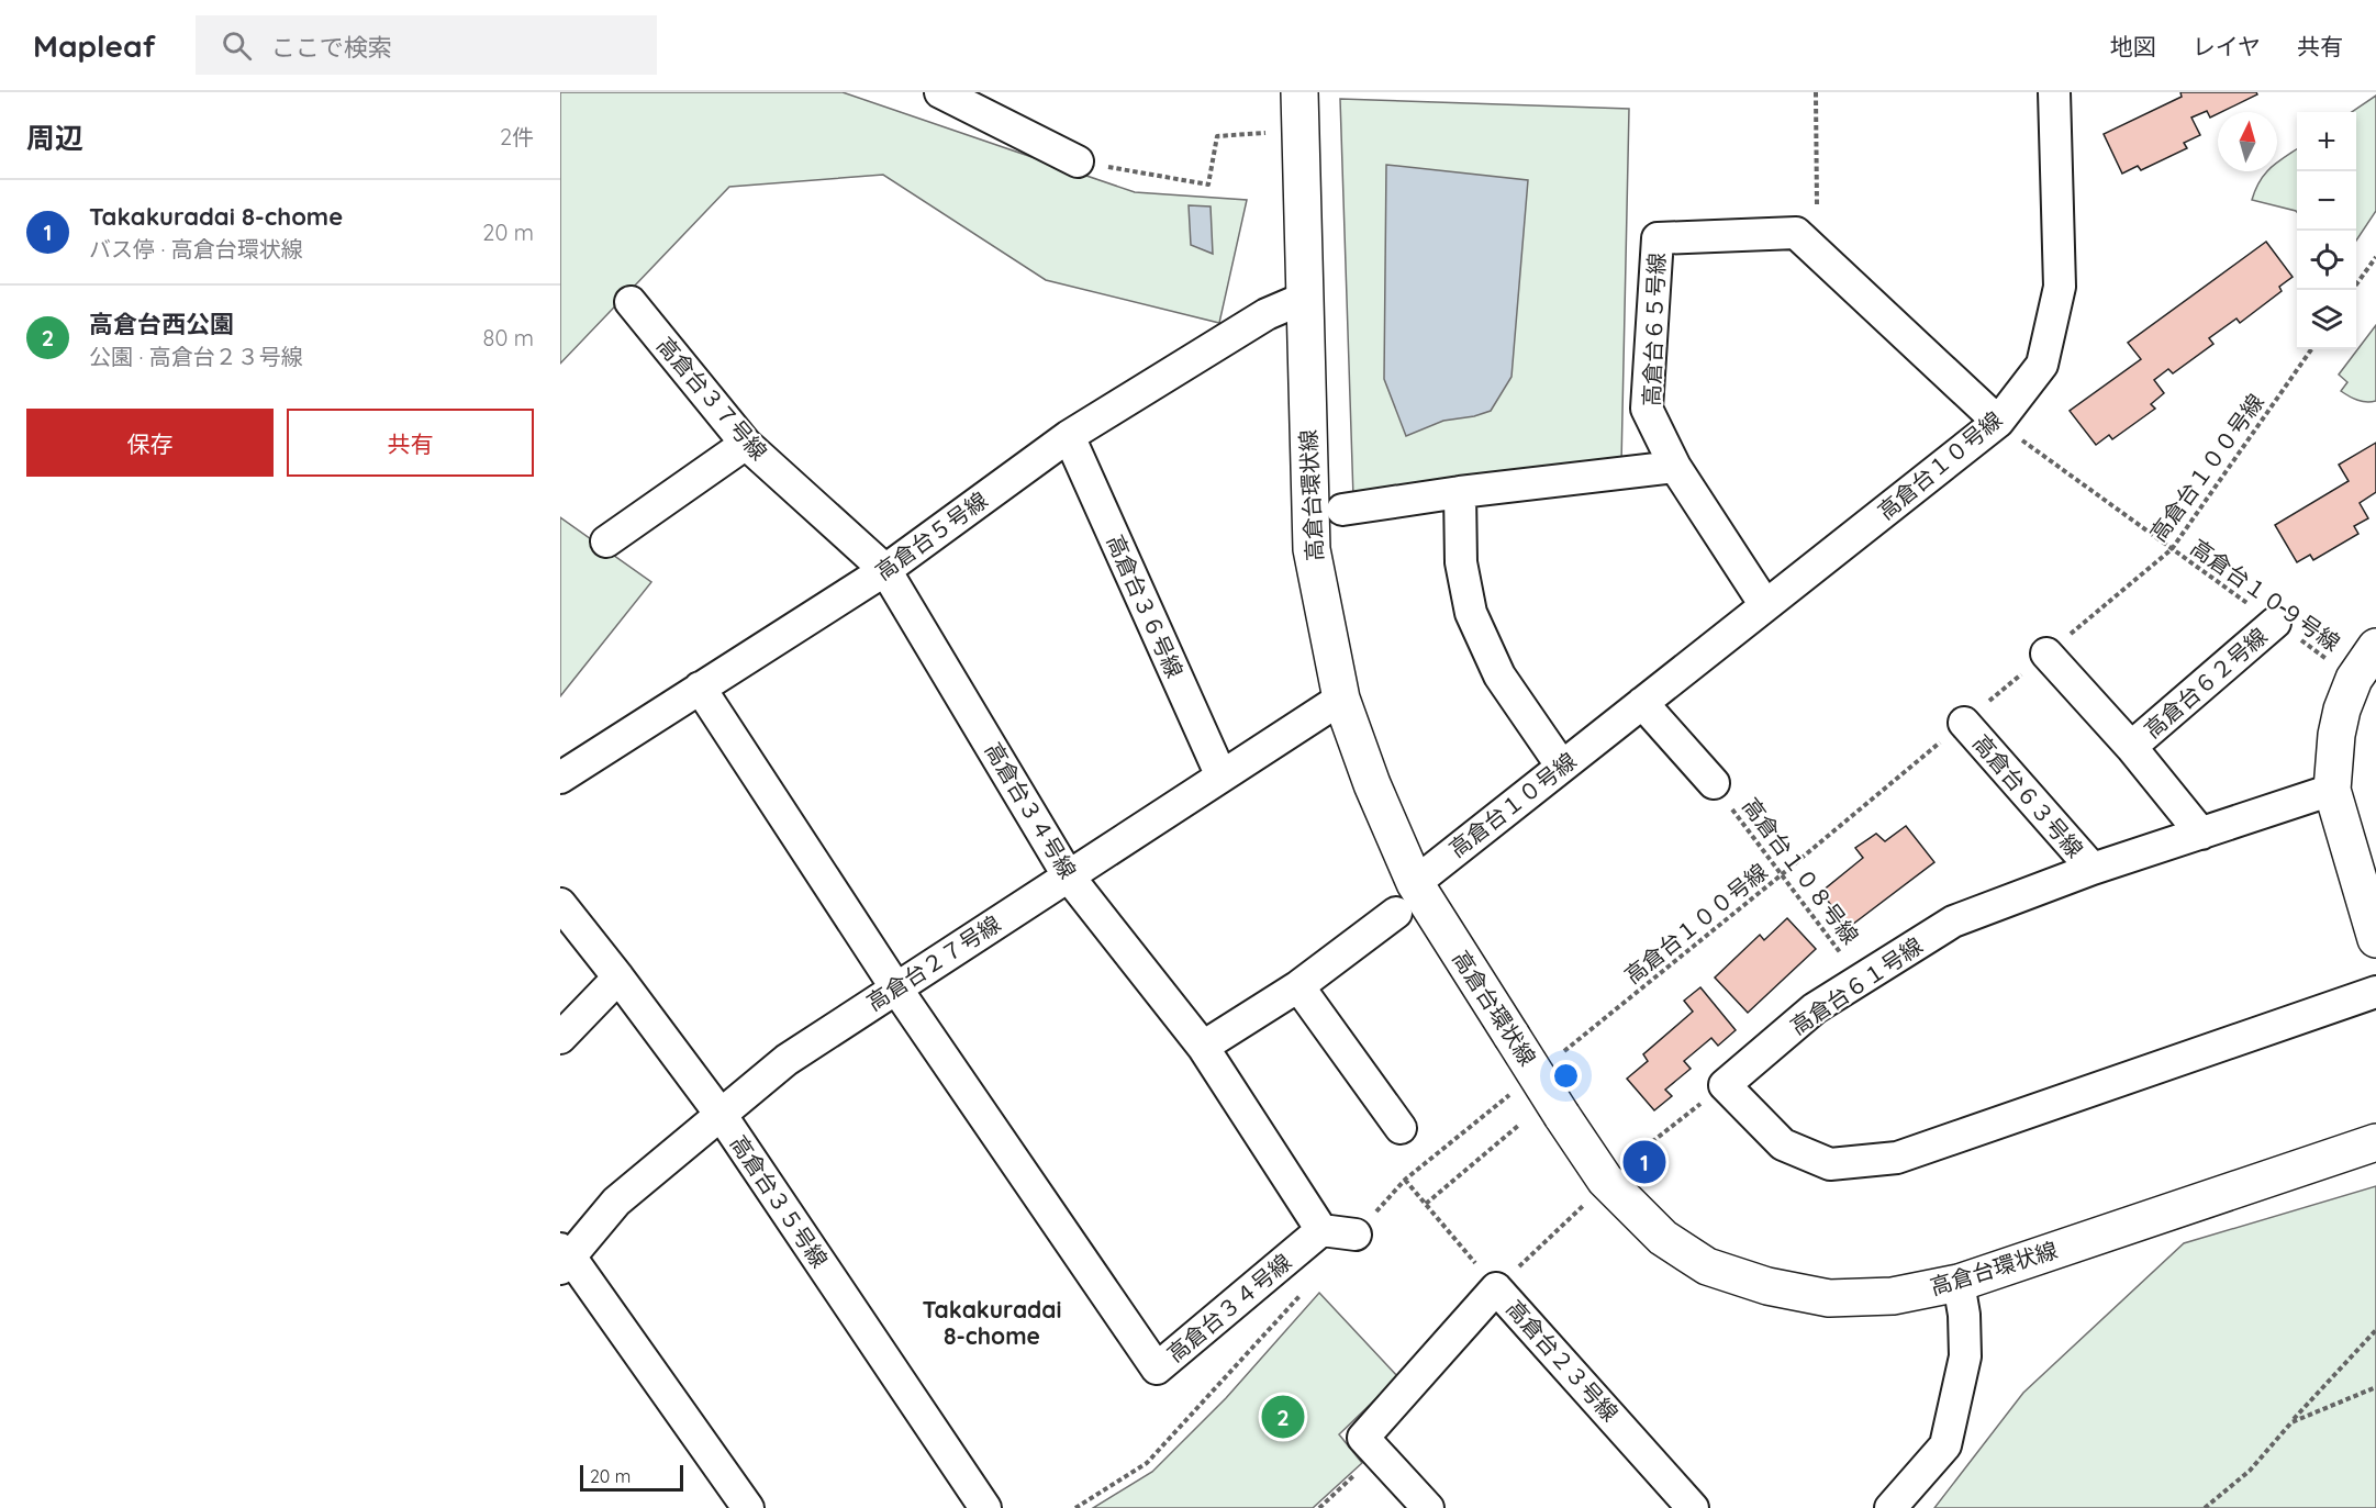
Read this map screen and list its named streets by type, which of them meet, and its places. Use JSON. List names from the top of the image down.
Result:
{
  "streets": {
    "street": [
      "高倉台６５号線",
      "高倉台３７号線",
      "高倉台１０号線",
      "高倉台環状線",
      "高倉台５号線",
      "高倉台３６号線",
      "高倉台６２号線",
      "高倉台６３号線",
      "高倉台３４号線",
      "高倉台２７号線",
      "高倉台６１号線",
      "高倉台３５号線",
      "高倉台２３号線"
    ],
    "path": ["高倉台１００号線", "高倉台１０９号線", "高倉台１０８号線"]
  },
  "crossings": [
    ["高倉台６５号線", "高倉台１０号線"],
    ["高倉台６５号線", "高倉台１０９号線"],
    ["高倉台３７号線", "高倉台５号線"],
    ["高倉台３７号線", "高倉台３４号線"],
    ["高倉台１０号線", "高倉台環状線"],
    ["高倉台１０号線", "高倉台１０９号線"],
    ["高倉台１０号線", "高倉台３４号線"],
    ["高倉台１００号線", "高倉台１０９号線"],
    ["高倉台１００号線", "高倉台６３号線"],
    ["高倉台１００号線", "高倉台１０８号線"],
    ["高倉台環状線", "高倉台５号線"],
    ["高倉台環状線", "高倉台２７号線"],
    ["高倉台５号線", "高倉台３６号線"],
    ["高倉台５号線", "高倉台３４号線"],
    ["高倉台１０９号線", "高倉台６２号線"],
    ["高倉台３６号線", "高倉台２７号線"],
    ["高倉台６２号線", "高倉台６１号線"],
    ["高倉台６３号線", "高倉台６１号線"],
    ["高倉台３４号線", "高倉台２７号線"],
    ["高倉台１０８号線", "高倉台６１号線"],
    ["高倉台２７号線", "高倉台３５号線"]
  ],
  "districts": ["Takakuradai 8-chome"],
  "scale_bar": "20 m",
  "north": "top",
  "page": {
    "header": "Mapleaf",
    "search": "ここで検索",
    "nav": ["地図", "レイヤ", "共有"],
    "heading": ["周辺", "2件"],
    "map_buttons": ["+", "−"],
    "list": [
      {
        "mark": "1",
        "name": "Takakuradai 8-chome",
        "note": "バス停 · 高倉台環状線",
        "value": "20 m"
      },
      {
        "mark": "2",
        "name": "高倉台西公園",
        "note": "公園 · 高倉台２３号線",
        "value": "80 m"
      }
    ],
    "buttons": ["保存", "共有"],
    "pins": ["1", "2"],
    "scale": "20 m"
  }
}
